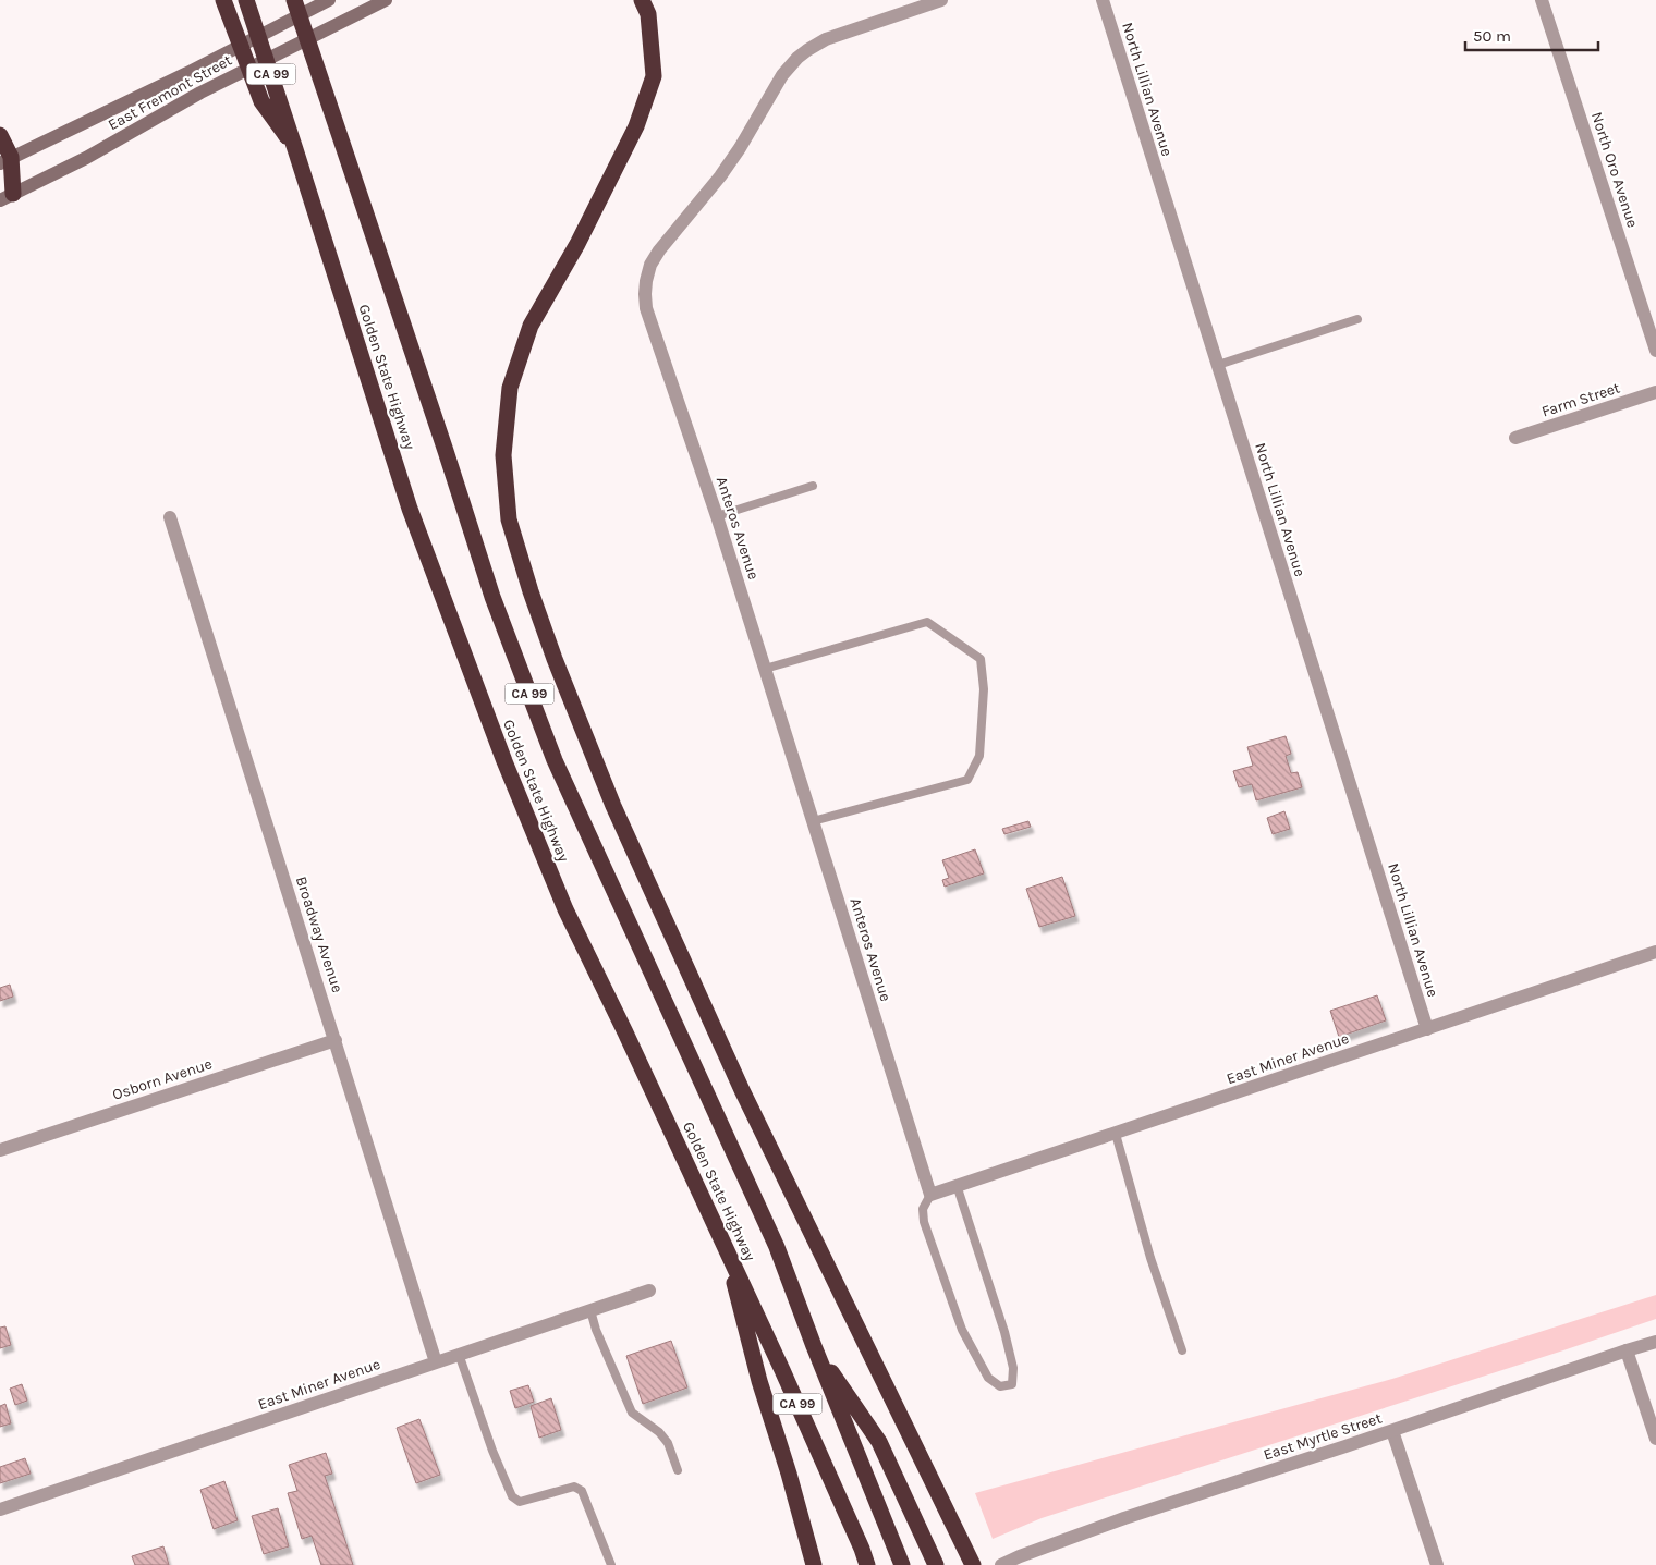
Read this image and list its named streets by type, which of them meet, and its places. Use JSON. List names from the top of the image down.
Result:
{
  "streets": {
    "highway": ["CA 99", "Golden State Highway"],
    "main road": ["East Fremont Street"],
    "street": [
      "North Lillian Avenue",
      "North Oro Avenue",
      "Farm Street",
      "Anteros Avenue",
      "Broadway Avenue",
      "East Miner Avenue",
      "Osborn Avenue",
      "East Myrtle Street"
    ]
  },
  "crossings": [
    ["North Lillian Avenue", "East Miner Avenue"],
    ["Anteros Avenue", "East Miner Avenue"],
    ["Broadway Avenue", "East Miner Avenue"],
    ["Broadway Avenue", "Osborn Avenue"]
  ],
  "scale_bar": "50 m"
}
